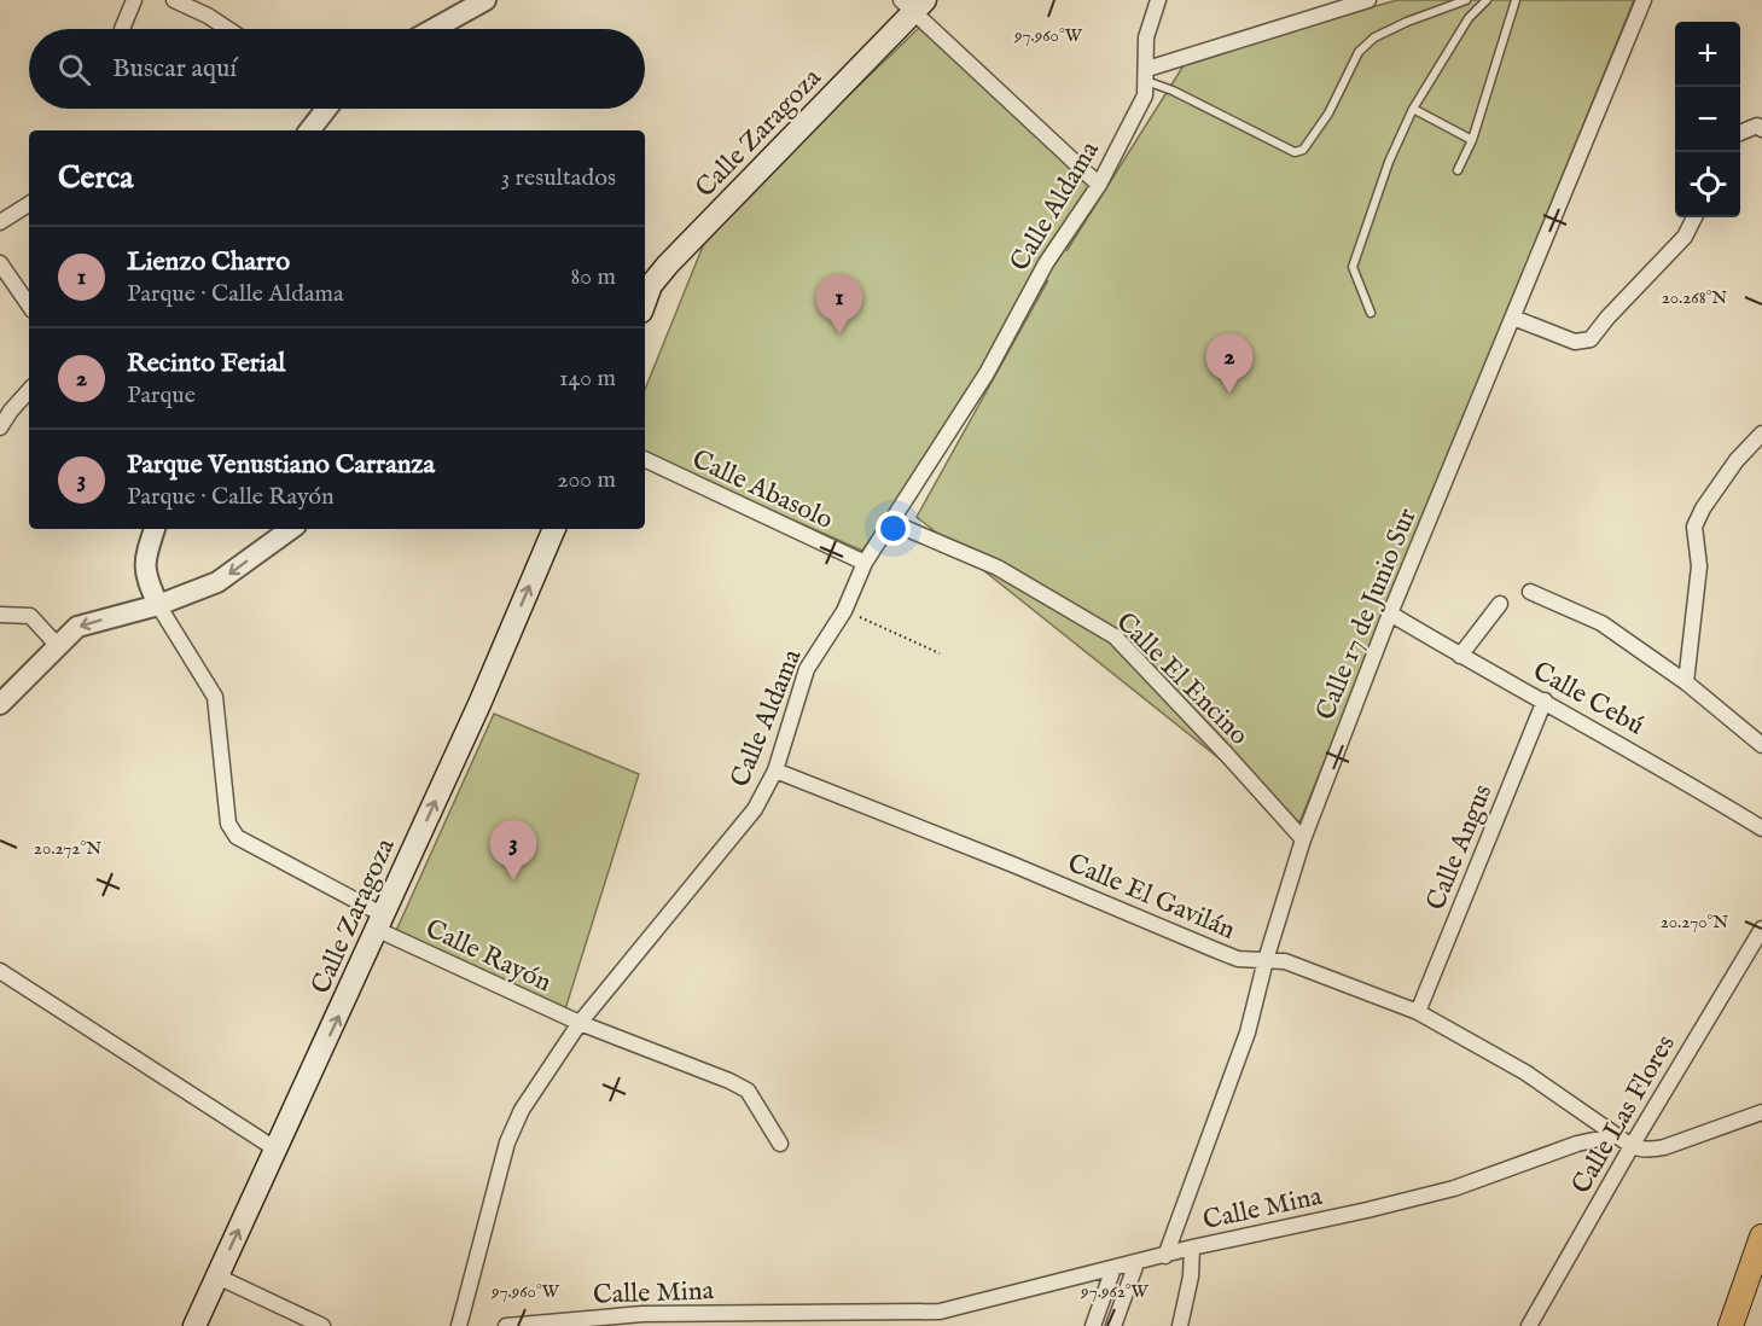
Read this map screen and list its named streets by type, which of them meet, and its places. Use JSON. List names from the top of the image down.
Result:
{
  "streets": {
    "main road": ["Calle Zaragoza"],
    "street": [
      "Calle Aldama",
      "Calle Abasolo",
      "Calle 17 de Junio Sur",
      "Calle El Encino",
      "Calle Cebú",
      "Calle Angus",
      "Calle El Gavilán",
      "Calle Rayón",
      "Calle Las Flores",
      "Calle Mina"
    ]
  },
  "crossings": [
    ["Calle Zaragoza", "Calle Rayón"],
    ["Calle Aldama", "Calle Abasolo"],
    ["Calle Aldama", "Calle El Encino"],
    ["Calle Aldama", "Calle El Gavilán"],
    ["Calle Aldama", "Calle Rayón"],
    ["Calle 17 de Junio Sur", "Calle El Encino"],
    ["Calle 17 de Junio Sur", "Calle Cebú"],
    ["Calle 17 de Junio Sur", "Calle El Gavilán"],
    ["Calle 17 de Junio Sur", "Calle Mina"],
    ["Calle Cebú", "Calle Angus"],
    ["Calle Angus", "Calle El Gavilán"],
    ["Calle El Gavilán", "Calle Mina"]
  ],
  "one_way": ["Calle Zaragoza"],
  "page": {
    "map_buttons": ["+", "−"],
    "search": "Buscar aquí",
    "heading": ["Cerca", "3 resultados"],
    "list": [
      {
        "mark": "1",
        "name": "Lienzo Charro",
        "note": "Parque · Calle Aldama",
        "value": "80 m"
      },
      {
        "mark": "2",
        "name": "Recinto Ferial",
        "note": "Parque",
        "value": "140 m"
      },
      {
        "mark": "3",
        "name": "Parque Venustiano Carranza",
        "note": "Parque · Calle Rayón",
        "value": "200 m"
      }
    ],
    "pins": ["1", "2", "3"]
  },
  "coordinates": [
    "97.960°W",
    "20.268°N",
    "20.272°N",
    "20.270°N",
    "97.962°W"
  ]
}
